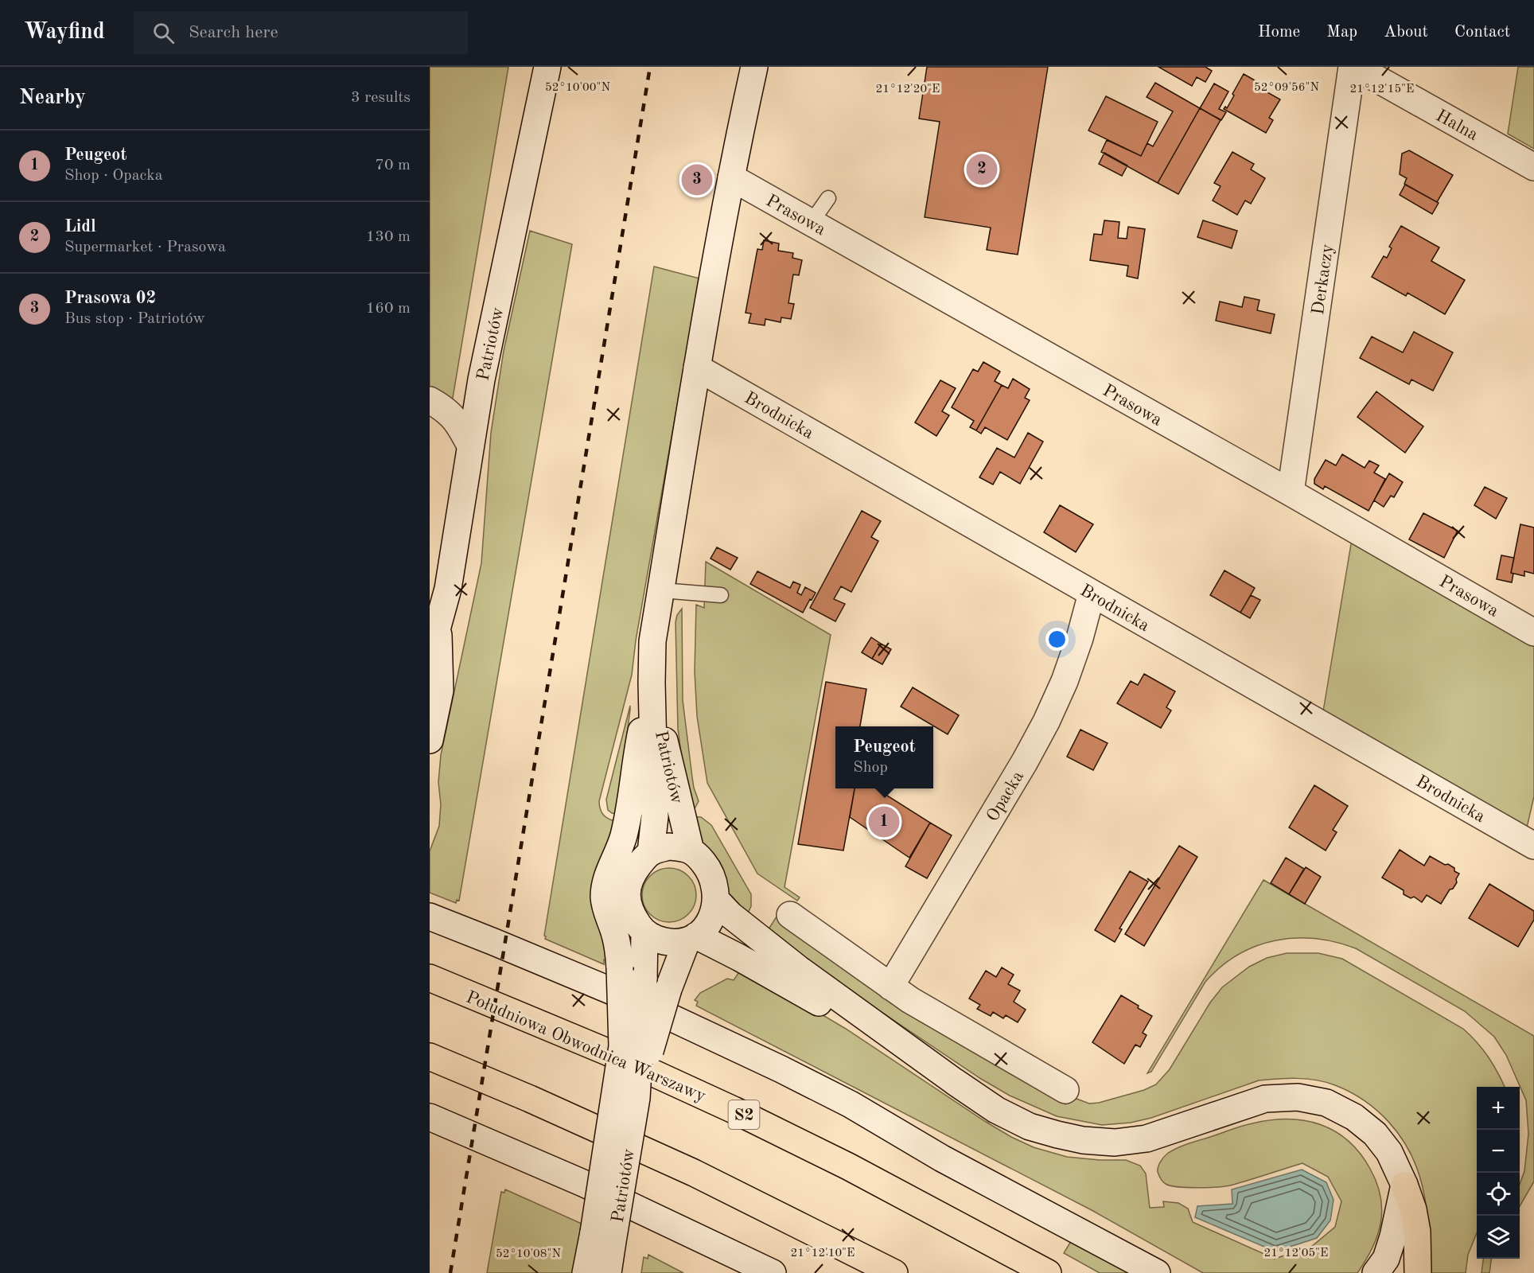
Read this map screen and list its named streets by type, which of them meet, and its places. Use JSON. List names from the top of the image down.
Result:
{
  "streets": {
    "highway": ["Południowa Obwodnica Warszawy", "S2"],
    "main road": [
      "Halna",
      "Prasowa",
      "Derkaczy",
      "Patriotów",
      "Brodnicka",
      "Opacka"
    ]
  },
  "crossings": [
    ["Prasowa", "Derkaczy"],
    ["Prasowa", "Patriotów"],
    ["Patriotów", "Brodnicka"],
    ["Brodnicka", "Opacka"]
  ],
  "page": {
    "header": "Wayfind",
    "search": "Search here",
    "nav": [
      "Home",
      "Map",
      "About",
      "Contact"
    ],
    "heading": ["Nearby", "3 results"],
    "list": [
      {
        "mark": "1",
        "name": "Peugeot",
        "note": "Shop · Opacka",
        "value": "70 m"
      },
      {
        "mark": "2",
        "name": "Lidl",
        "note": "Supermarket · Prasowa",
        "value": "130 m"
      },
      {
        "mark": "3",
        "name": "Prasowa 02",
        "note": "Bus stop · Patriotów",
        "value": "160 m"
      }
    ],
    "pins": ["2", "3", "1"],
    "popup": ["Peugeot", "Shop"],
    "map_buttons": ["+", "−"]
  },
  "coordinates": [
    "52°10'00\"N",
    "52°09'56\"N",
    "21°12'20\"E",
    "21°12'15\"E",
    "21°12'10\"E",
    "21°12'05\"E",
    "52°10'08\"N"
  ]
}
